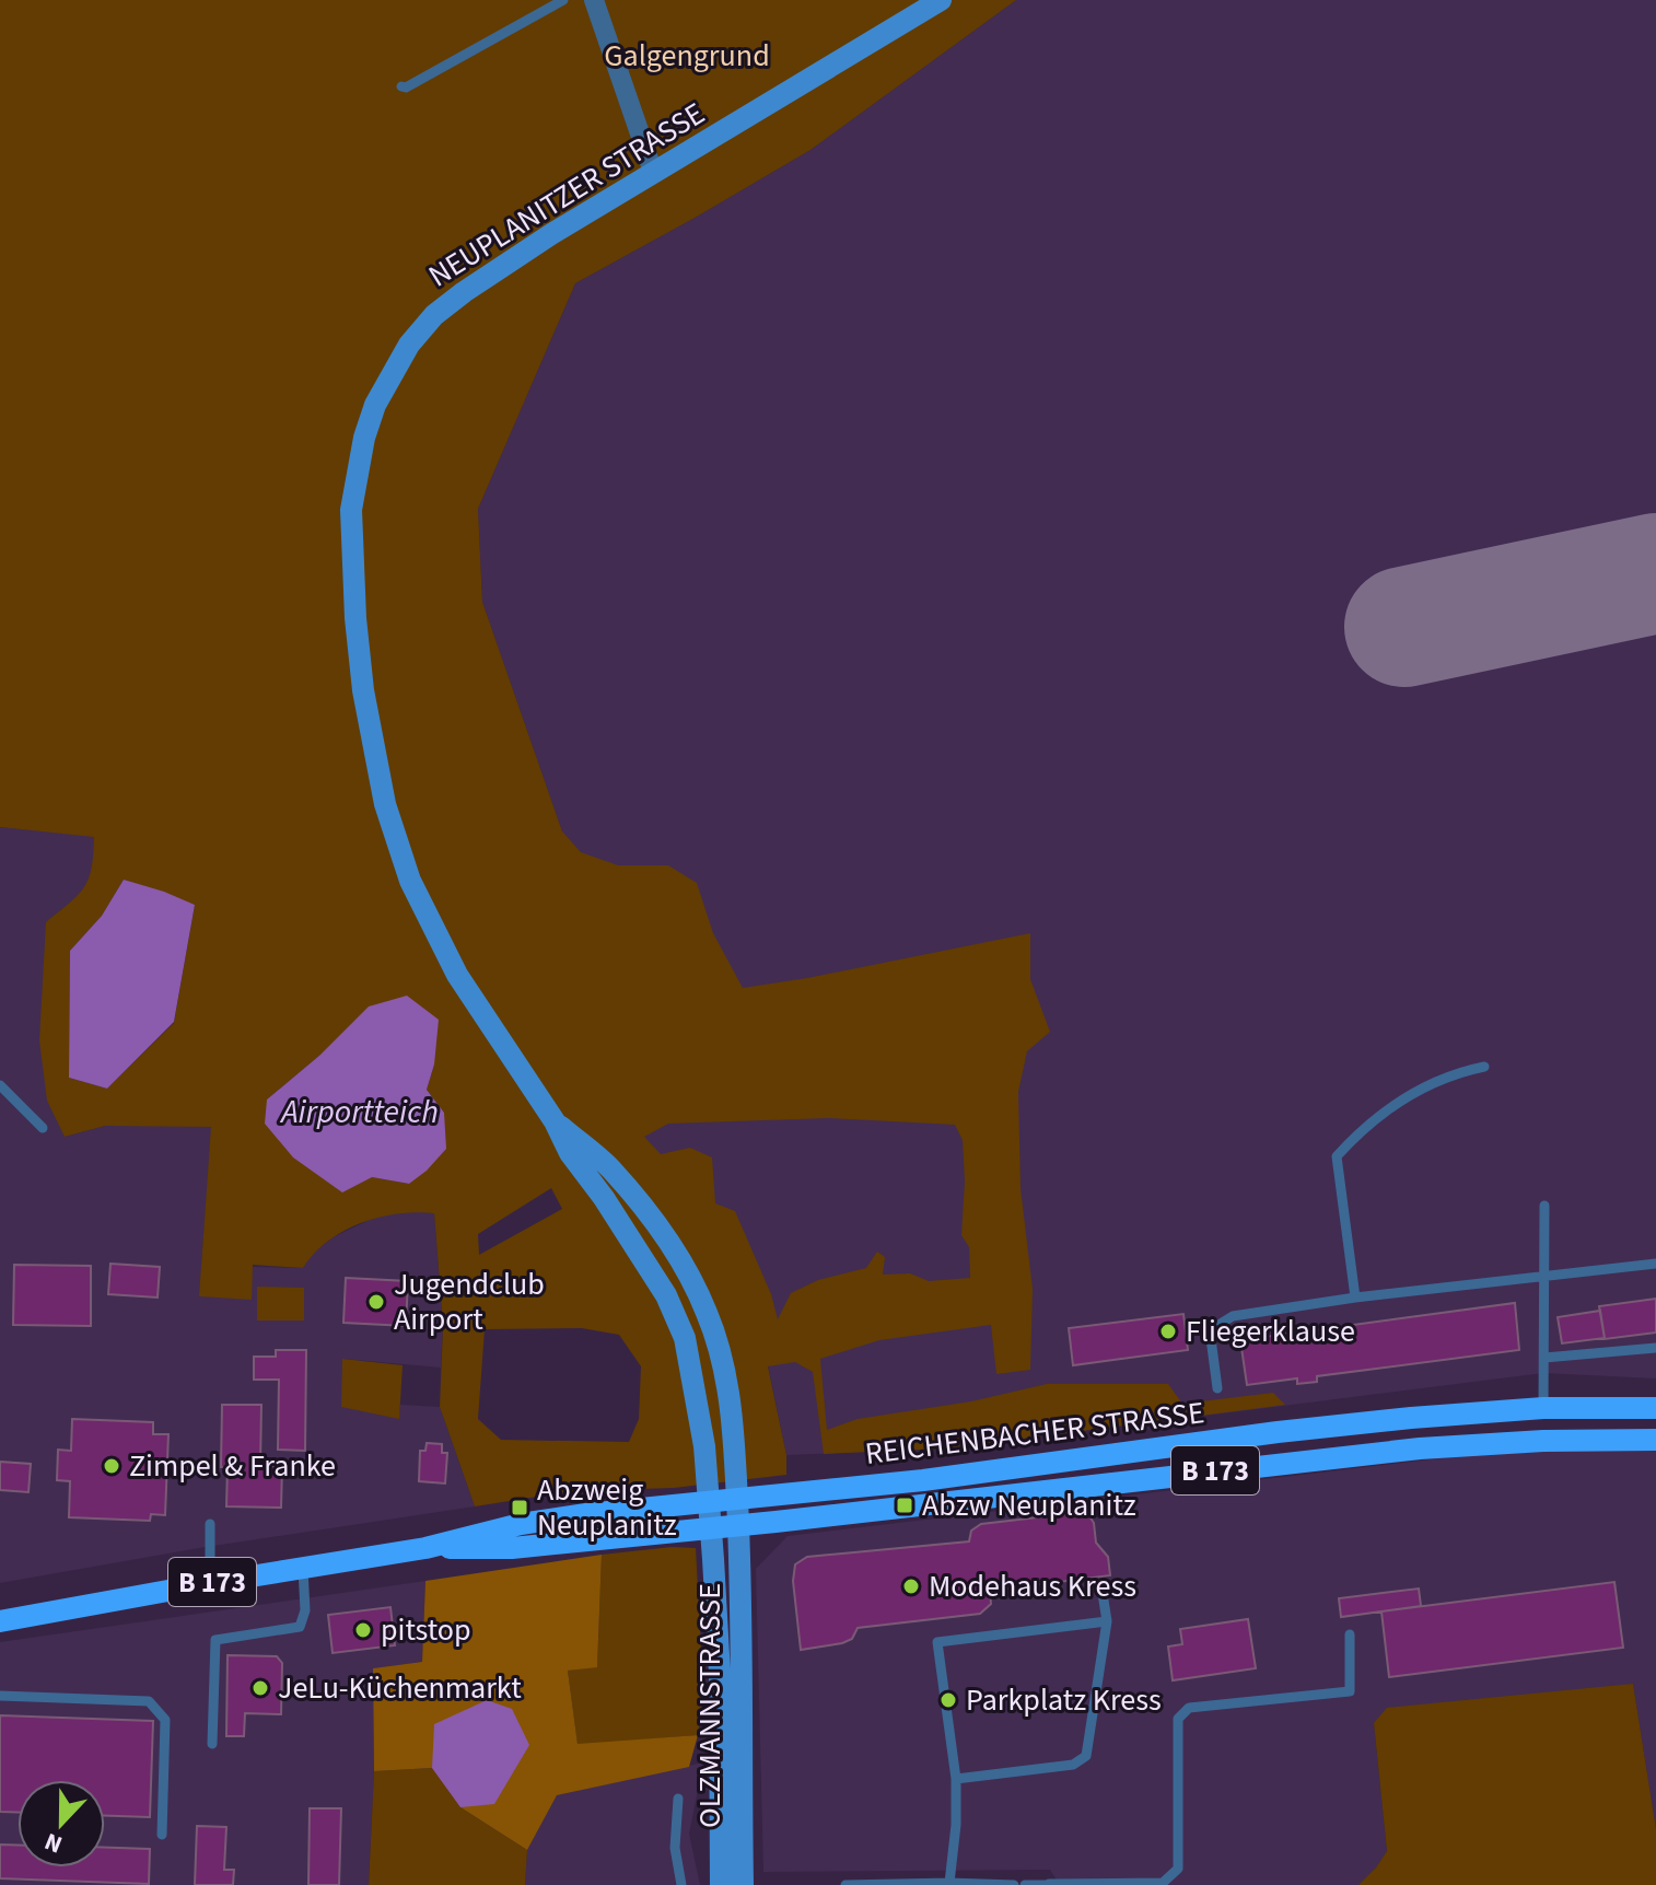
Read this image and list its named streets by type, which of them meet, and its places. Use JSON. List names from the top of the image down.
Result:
{
  "streets": {
    "main road": [
      "NEUPLANITZER STRASSE",
      "REICHENBACHER STRASSE",
      "B 173",
      "OLZMANNSTRASSE"
    ]
  },
  "crossings": [
    ["NEUPLANITZER STRASSE", "REICHENBACHER STRASSE"],
    ["NEUPLANITZER STRASSE", "OLZMANNSTRASSE"],
    ["REICHENBACHER STRASSE", "OLZMANNSTRASSE"]
  ],
  "water": ["Airportteich"],
  "parks": ["Galgengrund"],
  "places": {
    "other": [
      "Jugendclub Airport",
      "Fliegerklause",
      "Zimpel & Franke",
      "Modehaus Kress",
      "pitstop",
      "JeLu-Küchenmarkt",
      "Parkplatz Kress"
    ],
    "transit": ["Abzw Neuplanitz", "Abzweig Neuplanitz"]
  },
  "north": "bottom"
}
